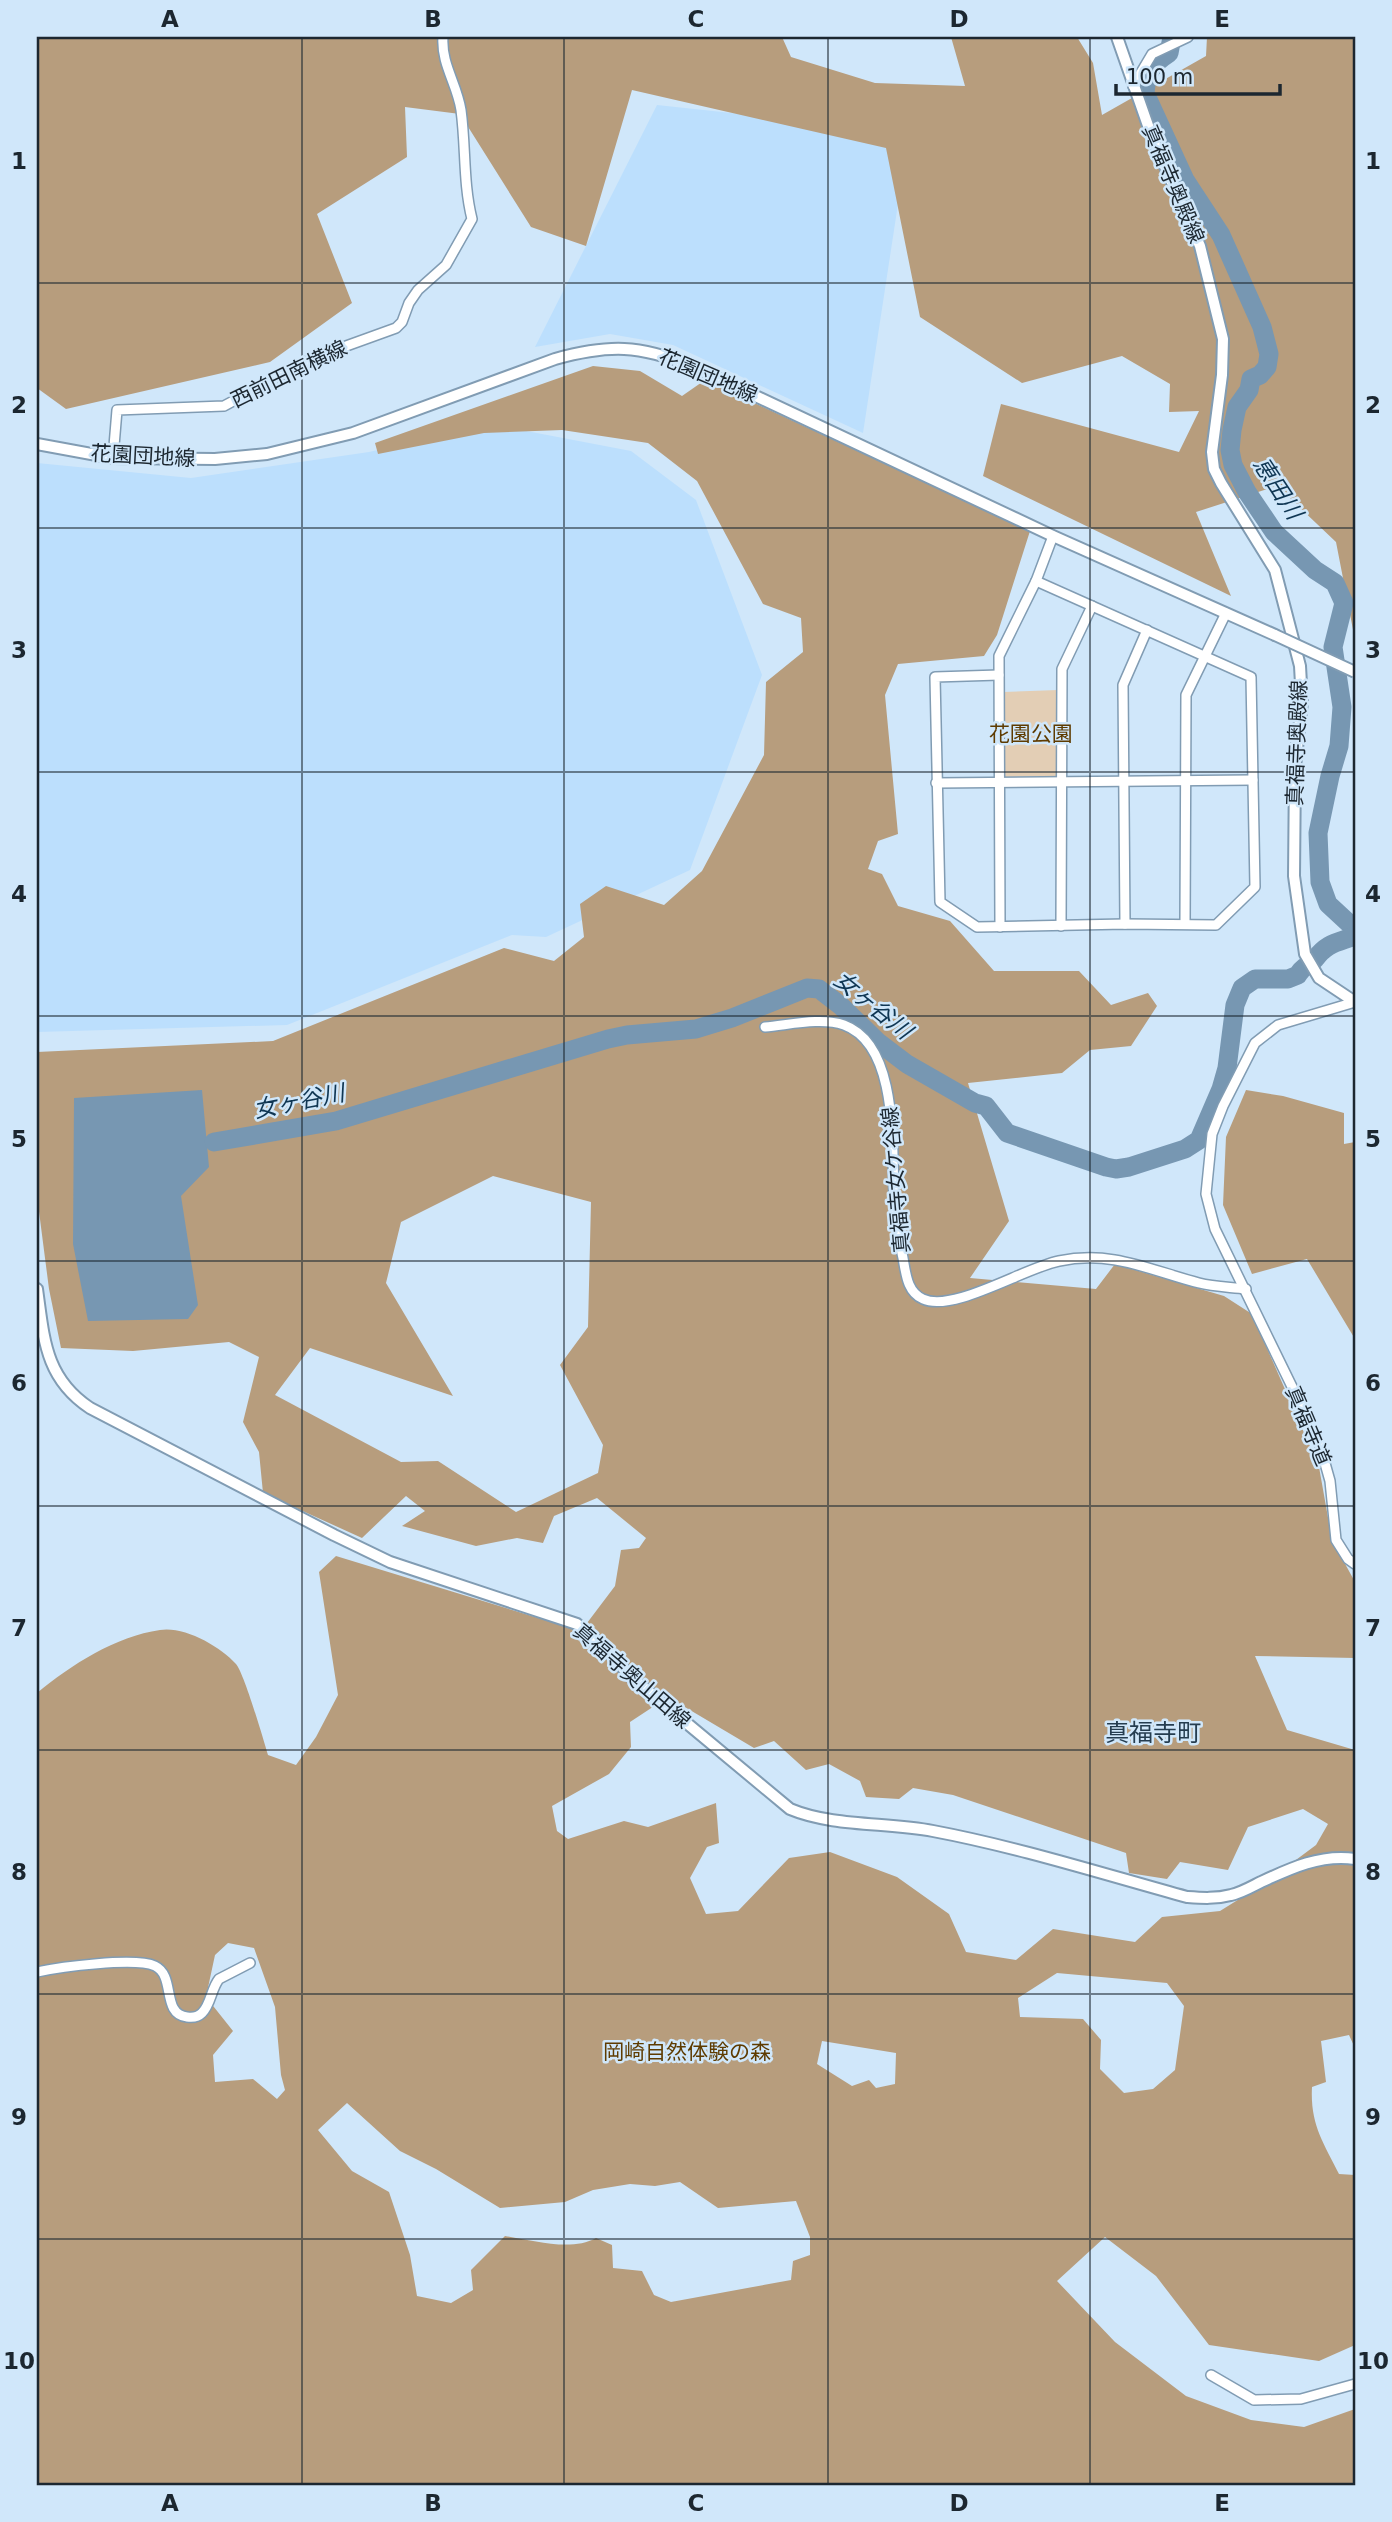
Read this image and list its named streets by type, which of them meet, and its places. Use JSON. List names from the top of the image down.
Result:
{
  "streets": {
    "street": [
      "真福寺奥殿線",
      "西前田南横線",
      "花園団地線",
      "真福寺女ケ谷線",
      "真福寺道",
      "真福寺奥山田線"
    ]
  },
  "crossings": [
    ["真福寺奥殿線", "真福寺道"],
    ["西前田南横線", "花園団地線"],
    ["真福寺女ケ谷線", "真福寺道"]
  ],
  "districts": ["真福寺町"],
  "water": ["恵田川", "女ヶ谷川"],
  "parks": ["花園公園", "岡崎自然体験の森"],
  "scale_bar": "100 m",
  "grid": {
    "columns": [
      "A",
      "B",
      "C",
      "D",
      "E"
    ],
    "rows": [
      "1",
      "2",
      "3",
      "4",
      "5",
      "6",
      "7",
      "8",
      "9",
      "10"
    ]
  }
}
